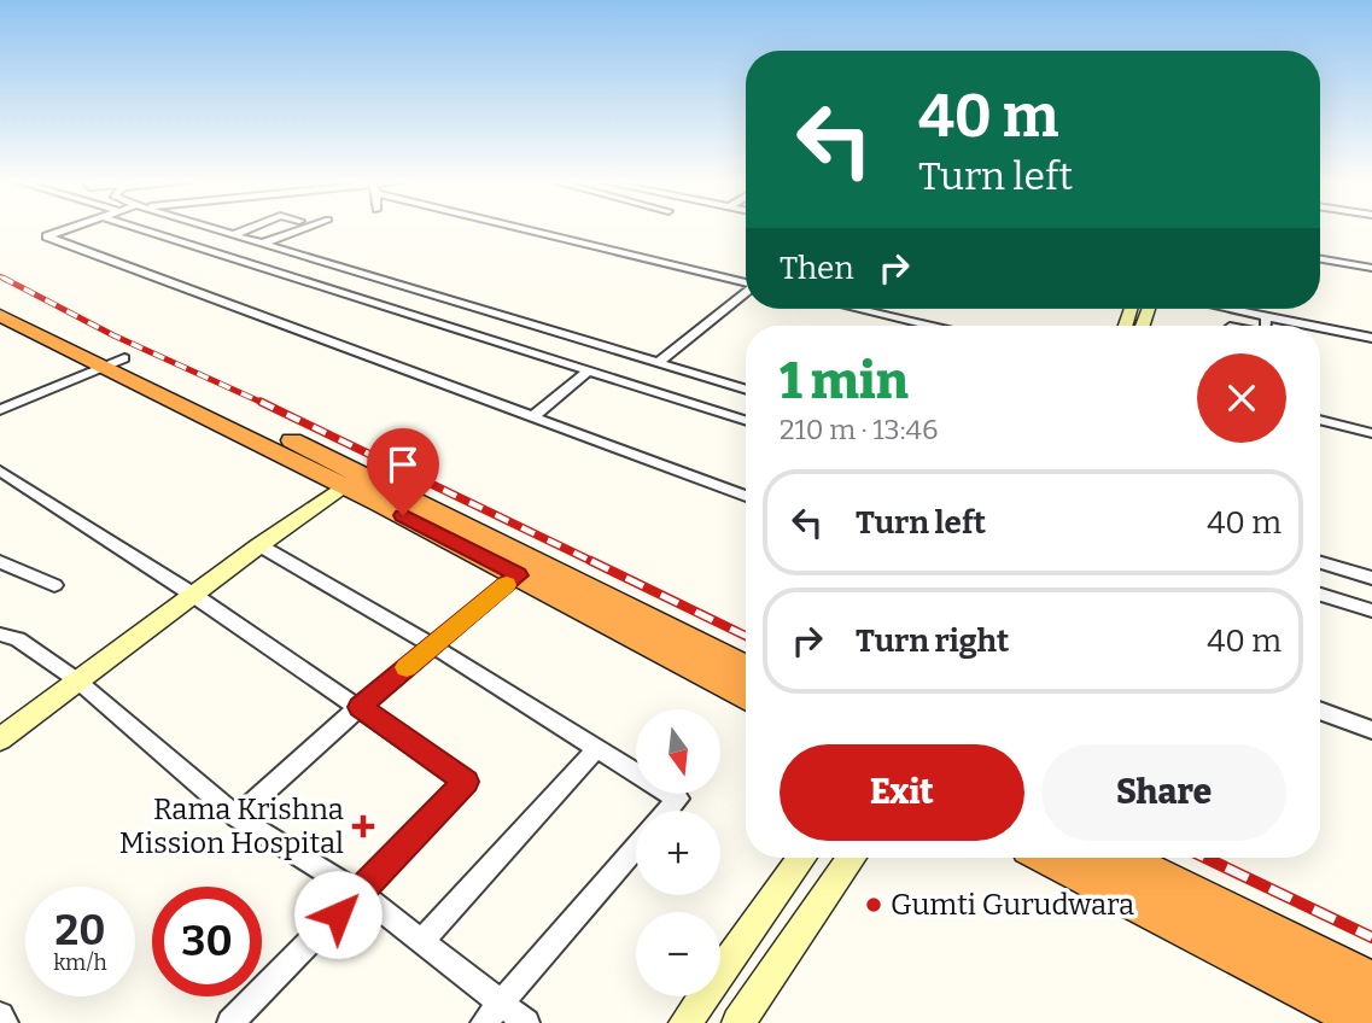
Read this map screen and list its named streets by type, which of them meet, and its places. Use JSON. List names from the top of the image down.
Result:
{
  "places": {
    "health": ["Rama Krishna Mission Hospital"],
    "other": ["Gumti Gurudwara"]
  },
  "north": "bottom",
  "page": {
    "turn": ["40 m", "Turn left"],
    "then": "Then",
    "heading": ["1 min", "210 m · 13:46"],
    "list": [
      {
        "name": "Turn left",
        "value": "40 m"
      },
      {
        "name": "Turn right",
        "value": "40 m"
      }
    ],
    "map_buttons": ["+", "−"],
    "buttons": ["Exit", "Share"],
    "speed": "20 km/h",
    "limit": "30"
  }
}
